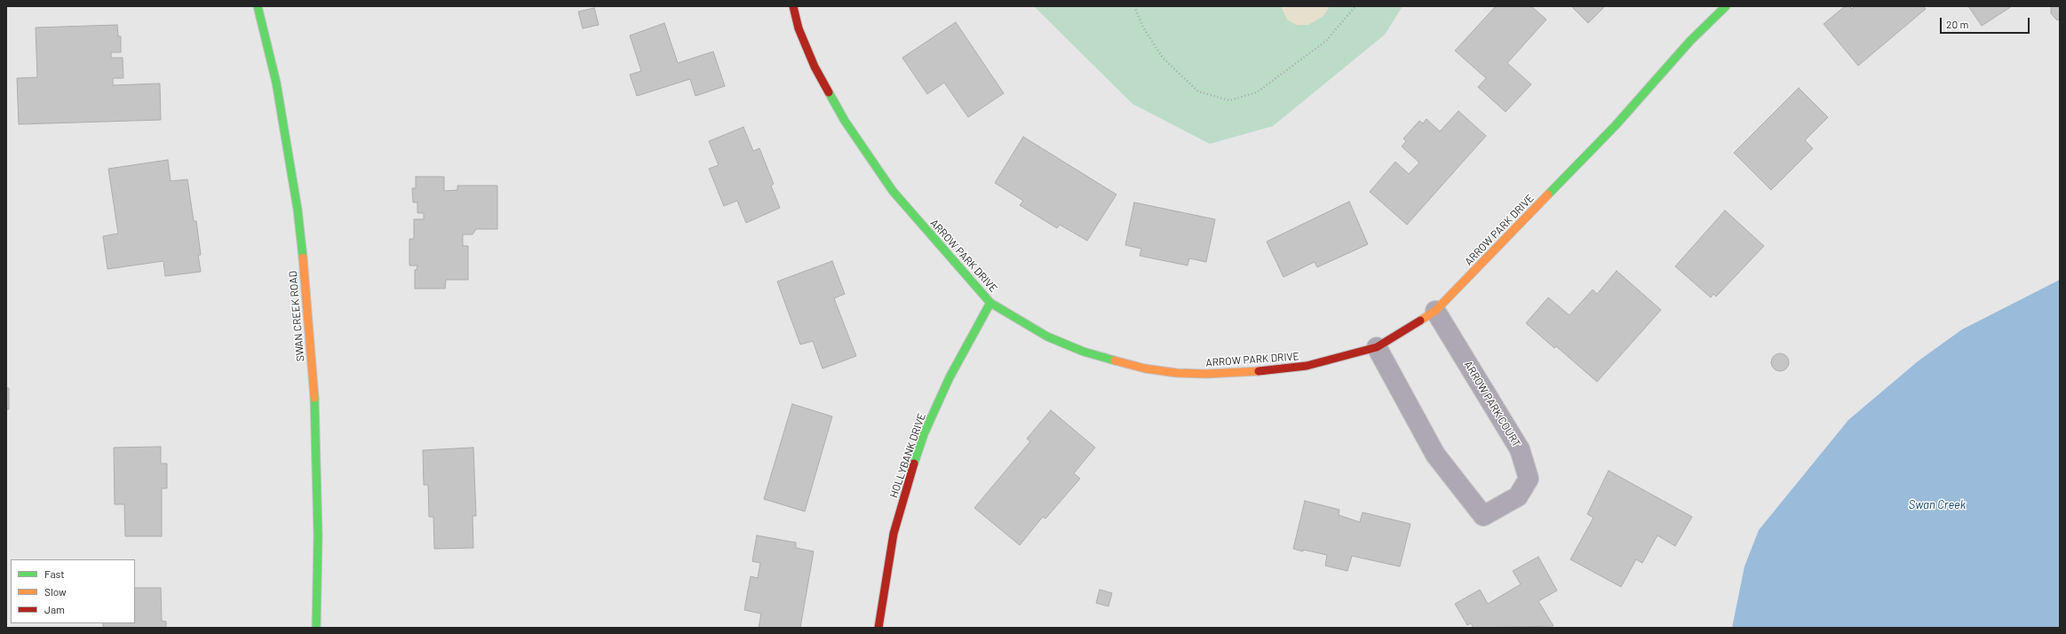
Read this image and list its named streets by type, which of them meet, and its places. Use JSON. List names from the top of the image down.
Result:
{
  "streets": {
    "street": [
      "ARROW PARK DRIVE",
      "SWAN CREEK ROAD",
      "ARROW PARK COURT",
      "HOLLYBANK DRIVE"
    ]
  },
  "crossings": [
    ["ARROW PARK DRIVE", "ARROW PARK COURT"],
    ["ARROW PARK DRIVE", "HOLLYBANK DRIVE"]
  ],
  "water": ["Swan Creek"],
  "legend": ["Fast", "Slow", "Jam"],
  "scale_bar": "20 m"
}
